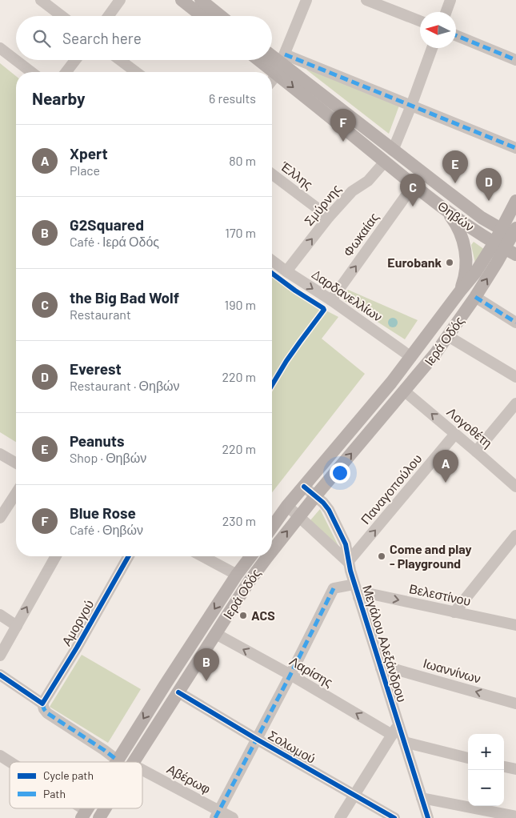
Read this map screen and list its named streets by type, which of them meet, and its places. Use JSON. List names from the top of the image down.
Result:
{
  "streets": {
    "main road": ["Θηβών", "Ιερά Οδός"],
    "street": [
      "Έλλης",
      "Σμύρνης",
      "Φωκαίας",
      "Δαρδανελλίων",
      "Λογοθέτη",
      "Παναγοπούλου",
      "Βελεστίνου",
      "Αμοργού",
      "Μεγάλου Αλεξάνδρου",
      "Ιωαννίνων",
      "Λαρίσης",
      "Σολωμού",
      "Αβέρωφ"
    ]
  },
  "crossings": [
    ["Έλλης", "Σμύρνης"],
    ["Σμύρνης", "Θηβών"],
    ["Σμύρνης", "Δαρδανελλίων"],
    ["Θηβών", "Φωκαίας"],
    ["Θηβών", "Ιερά Οδός"],
    ["Φωκαίας", "Δαρδανελλίων"],
    ["Δαρδανελλίων", "Ιερά Οδός"],
    ["Ιερά Οδός", "Λογοθέτη"],
    ["Ιερά Οδός", "Μεγάλου Αλεξάνδρου"],
    ["Ιερά Οδός", "Λαρίσης"],
    ["Ιερά Οδός", "Σολωμού"],
    ["Λογοθέτη", "Παναγοπούλου"],
    ["Παναγοπούλου", "Μεγάλου Αλεξάνδρου"],
    ["Βελεστίνου", "Μεγάλου Αλεξάνδρου"],
    ["Μεγάλου Αλεξάνδρου", "Ιωαννίνων"]
  ],
  "one_way": [
    "Σμύρνης",
    "Φωκαίας",
    "Παναγοπούλου",
    "Βελεστίνου",
    "Λαρίσης"
  ],
  "places": ["Eurobank", "Come and play - Playground", "ACS"],
  "legend": ["Cycle path", "Path"],
  "north": "left",
  "page": {
    "search": "Search here",
    "heading": ["Nearby", "6 results"],
    "pins": [
      "F",
      "E",
      "D",
      "C",
      "A",
      "B"
    ],
    "list": [
      {
        "mark": "A",
        "name": "Xpert",
        "note": "Place",
        "value": "80 m"
      },
      {
        "mark": "B",
        "name": "G2Squared",
        "note": "Café · Ιερά Οδός",
        "value": "170 m"
      },
      {
        "mark": "C",
        "name": "the Big Bad Wolf",
        "note": "Restaurant",
        "value": "190 m"
      },
      {
        "mark": "D",
        "name": "Everest",
        "note": "Restaurant · Θηβών",
        "value": "220 m"
      },
      {
        "mark": "E",
        "name": "Peanuts",
        "note": "Shop · Θηβών",
        "value": "220 m"
      },
      {
        "mark": "F",
        "name": "Blue Rose",
        "note": "Café · Θηβών",
        "value": "230 m"
      }
    ],
    "map_buttons": ["+", "−"]
  }
}
